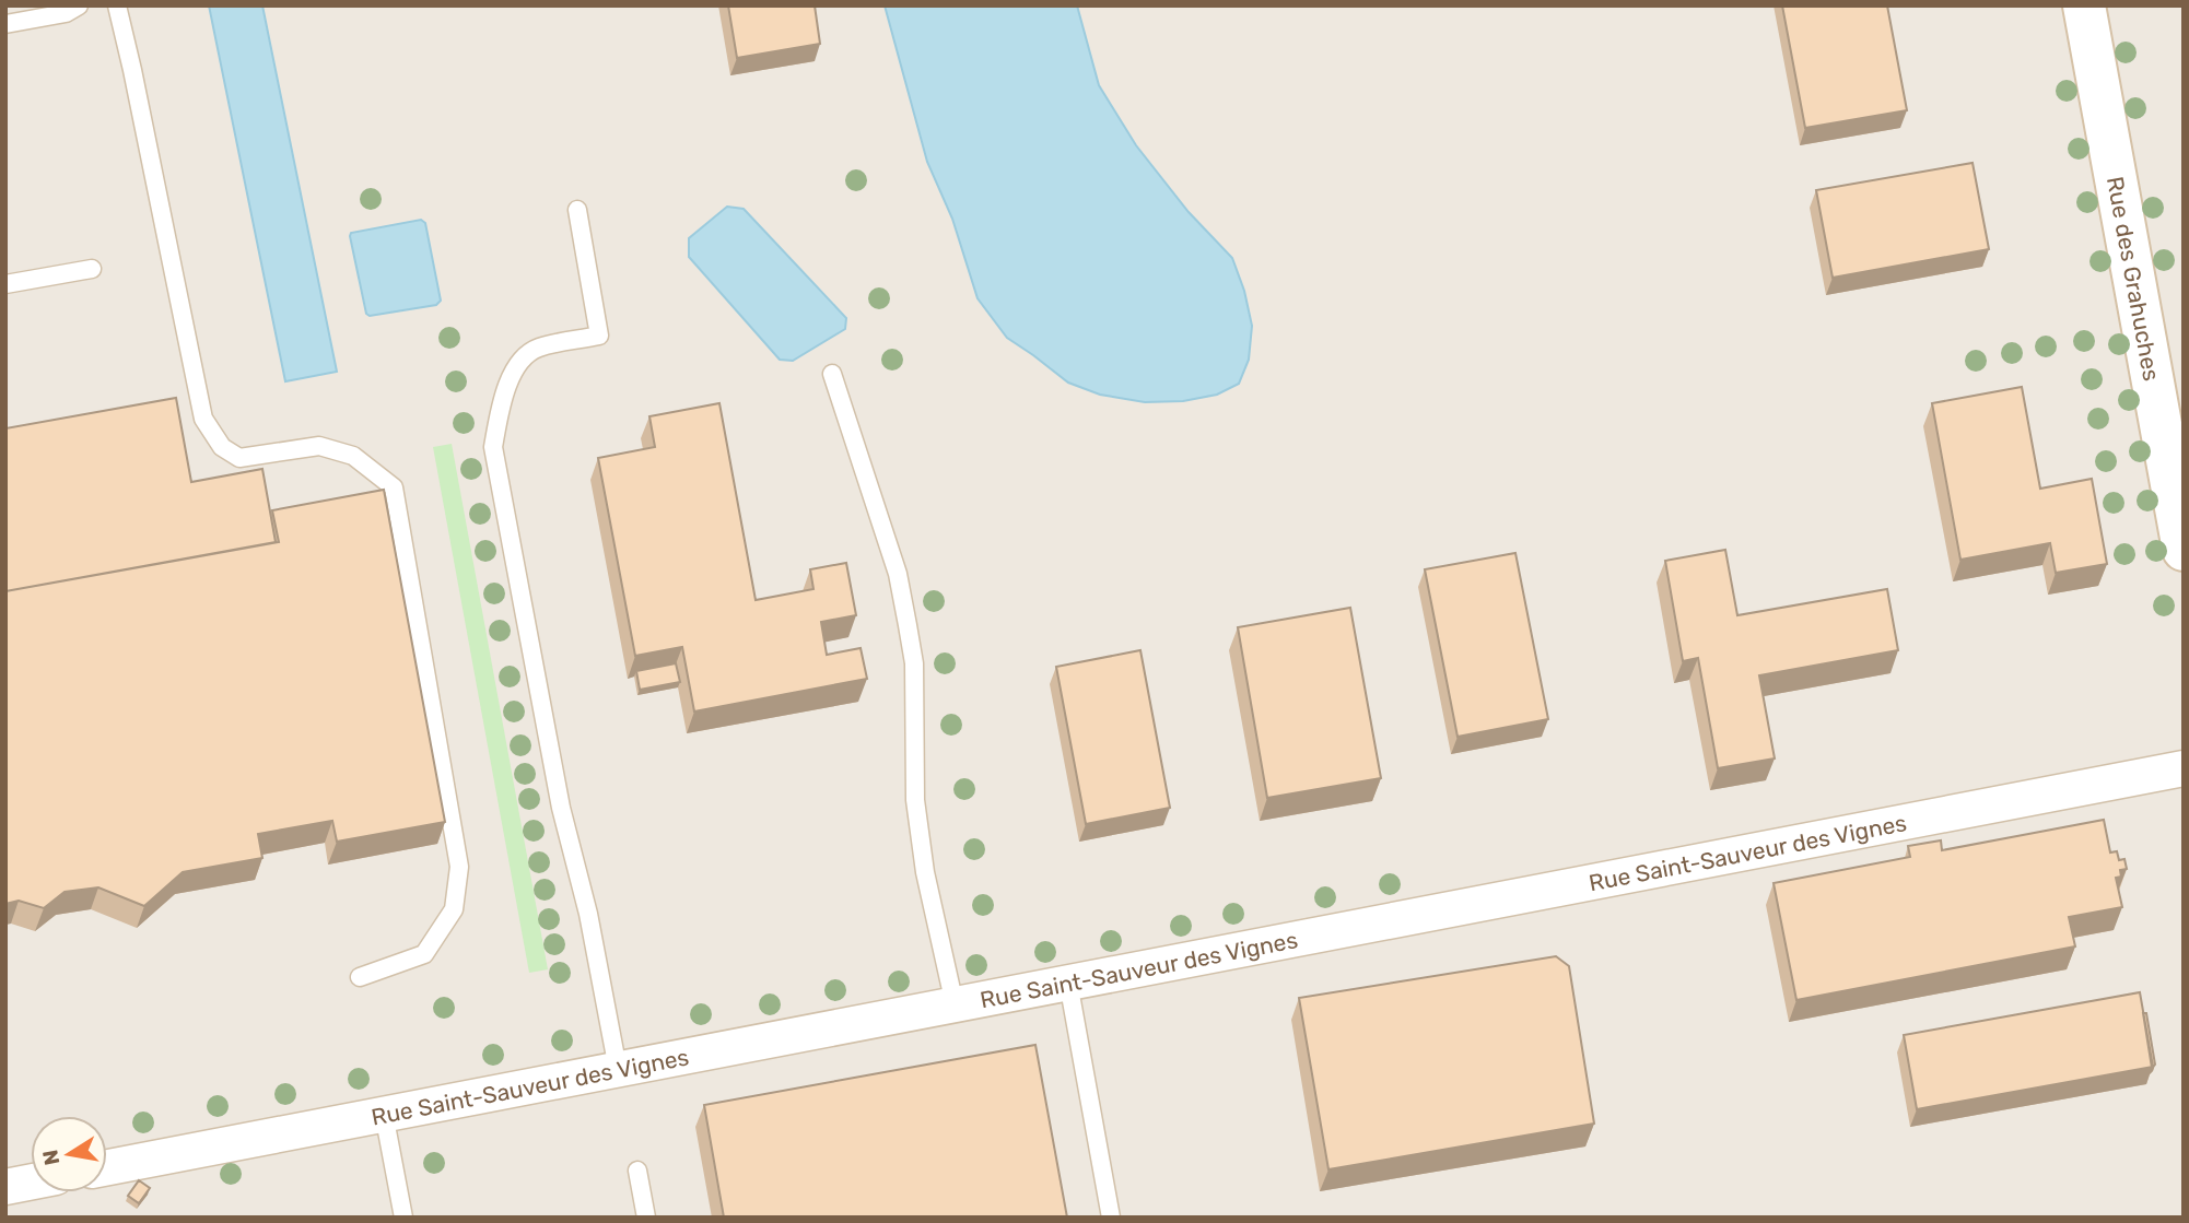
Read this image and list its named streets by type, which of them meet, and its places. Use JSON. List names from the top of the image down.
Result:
{
  "streets": {
    "street": ["Rue des Grahuches", "Rue Saint-Sauveur des Vignes"]
  },
  "north": "left"
}
